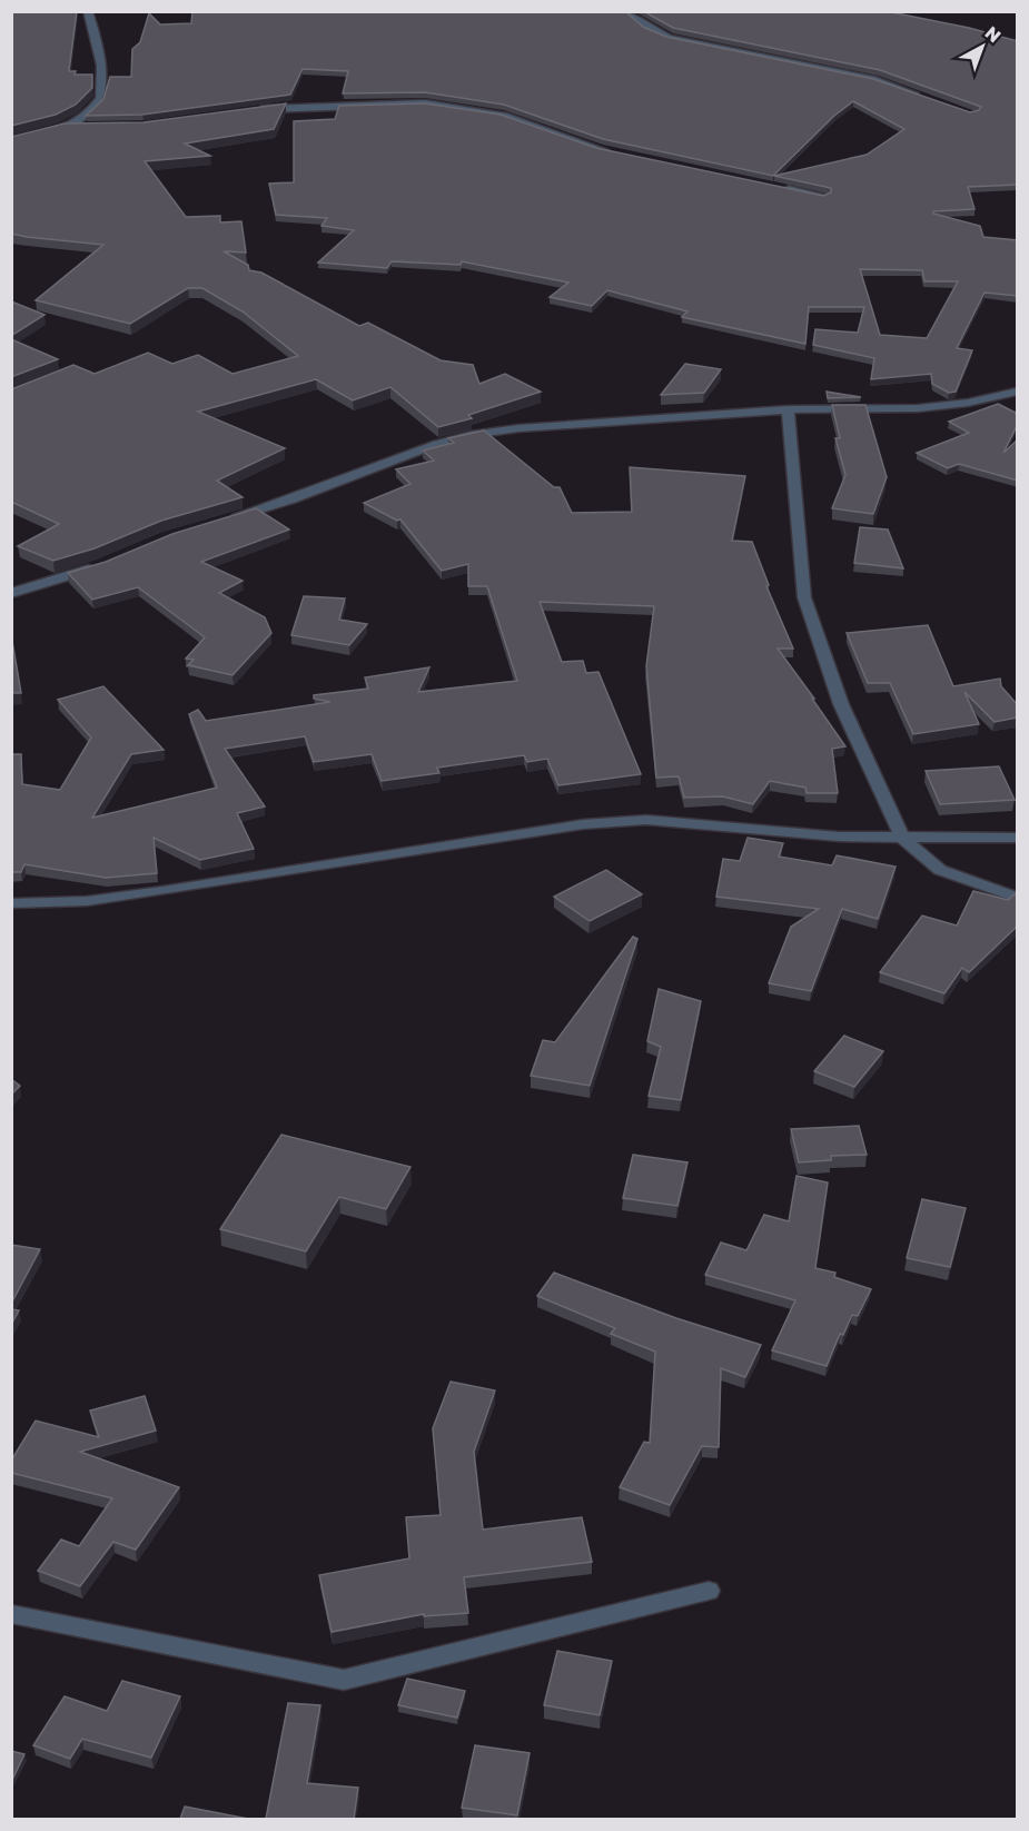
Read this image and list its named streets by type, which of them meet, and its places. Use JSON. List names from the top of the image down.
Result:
{
  "north": "top right"
}
